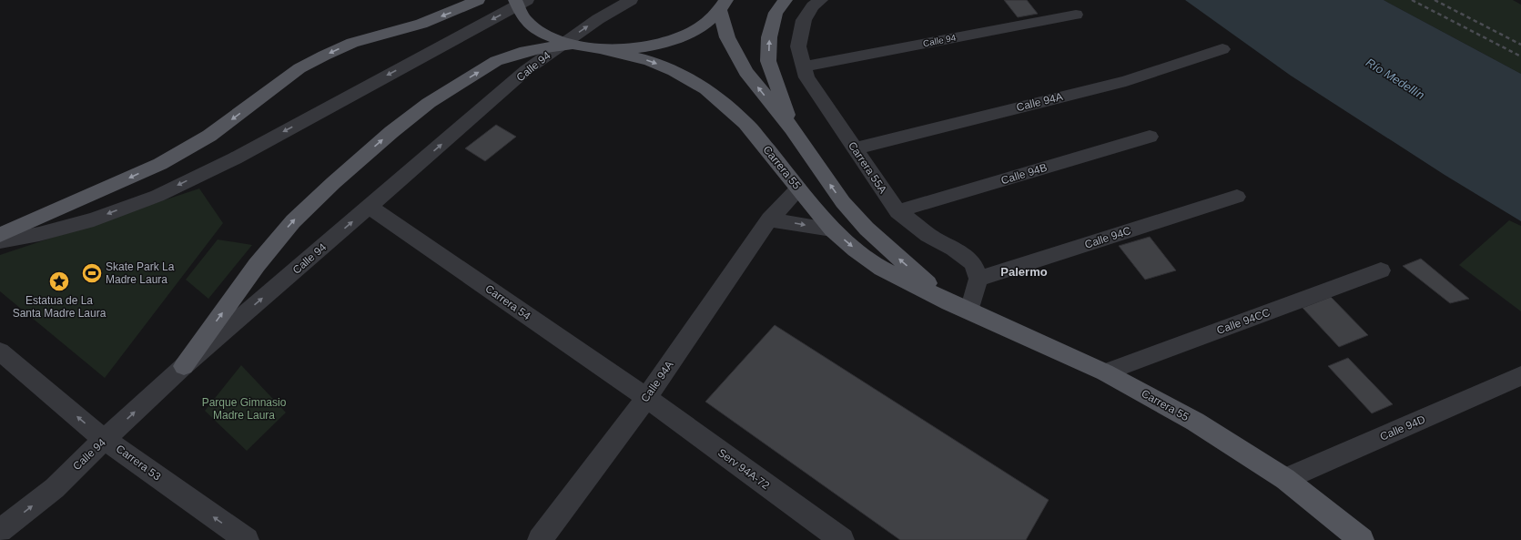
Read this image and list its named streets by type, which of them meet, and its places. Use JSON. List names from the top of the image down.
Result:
{
  "streets": {
    "main road": ["Carrera 55"],
    "street": [
      "Calle 94",
      "Calle 94A",
      "Carrera 55A",
      "Calle 94B",
      "Calle 94C",
      "Carrera 54",
      "Calle 94CC",
      "Calle 94D",
      "Carrera 53",
      "Serv 94A-72"
    ]
  },
  "crossings": [
    ["Calle 94", "Carrera 55A"],
    ["Calle 94", "Carrera 54"],
    ["Calle 94", "Carrera 53"],
    ["Calle 94A", "Carrera 55"],
    ["Calle 94A", "Carrera 55A"],
    ["Calle 94A", "Carrera 54"],
    ["Calle 94A", "Serv 94A-72"],
    ["Carrera 55", "Calle 94CC"],
    ["Carrera 55", "Calle 94D"],
    ["Carrera 55A", "Calle 94B"],
    ["Carrera 55A", "Calle 94C"],
    ["Carrera 54", "Serv 94A-72"]
  ],
  "one_way": ["Carrera 53"],
  "districts": ["Palermo"],
  "water": ["Río Medellín"],
  "parks": ["Parque Gimnasio Madre Laura"],
  "places": {
    "sports": ["Skate Park La Madre Laura"],
    "place": ["Estatua de La Santa Madre Laura"]
  }
}
